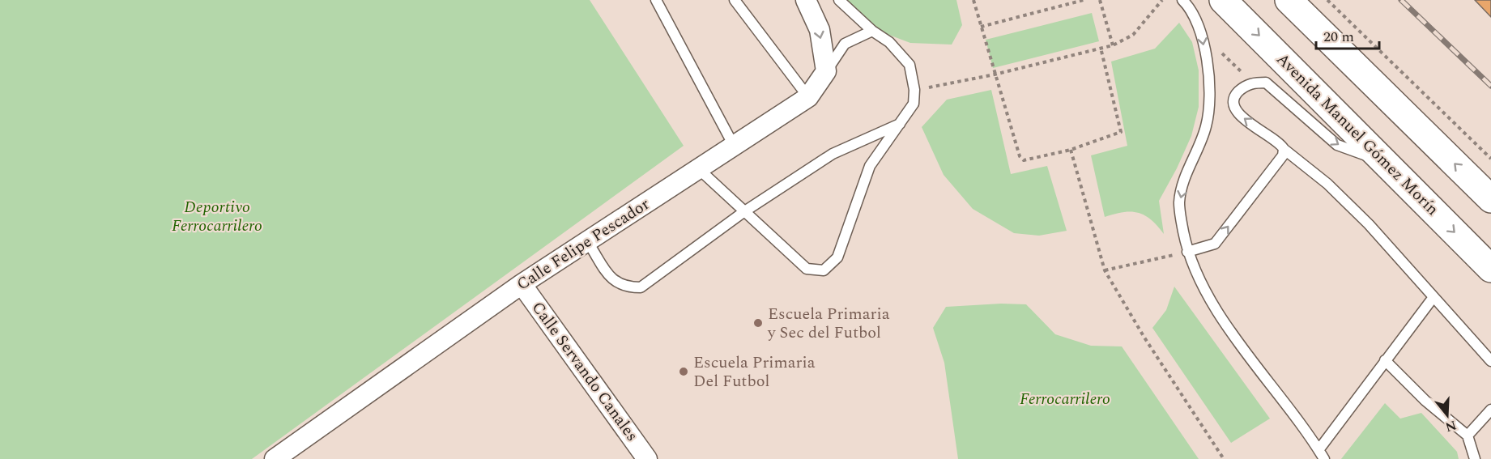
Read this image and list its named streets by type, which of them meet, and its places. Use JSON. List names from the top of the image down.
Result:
{
  "streets": {
    "main road": ["Avenida Manuel Gómez Morín"],
    "street": ["Calle Felipe Pescador", "Calle Servando Canales"]
  },
  "crossings": [
    ["Calle Felipe Pescador", "Calle Servando Canales"]
  ],
  "parks": ["Deportivo Ferrocarrilero", "Ferrocarrilero"],
  "places": ["Escuela Primaria y Sec del Futbol", "Escuela Primaria Del Futbol"],
  "scale_bar": "20 m",
  "north": "bottom"
}
